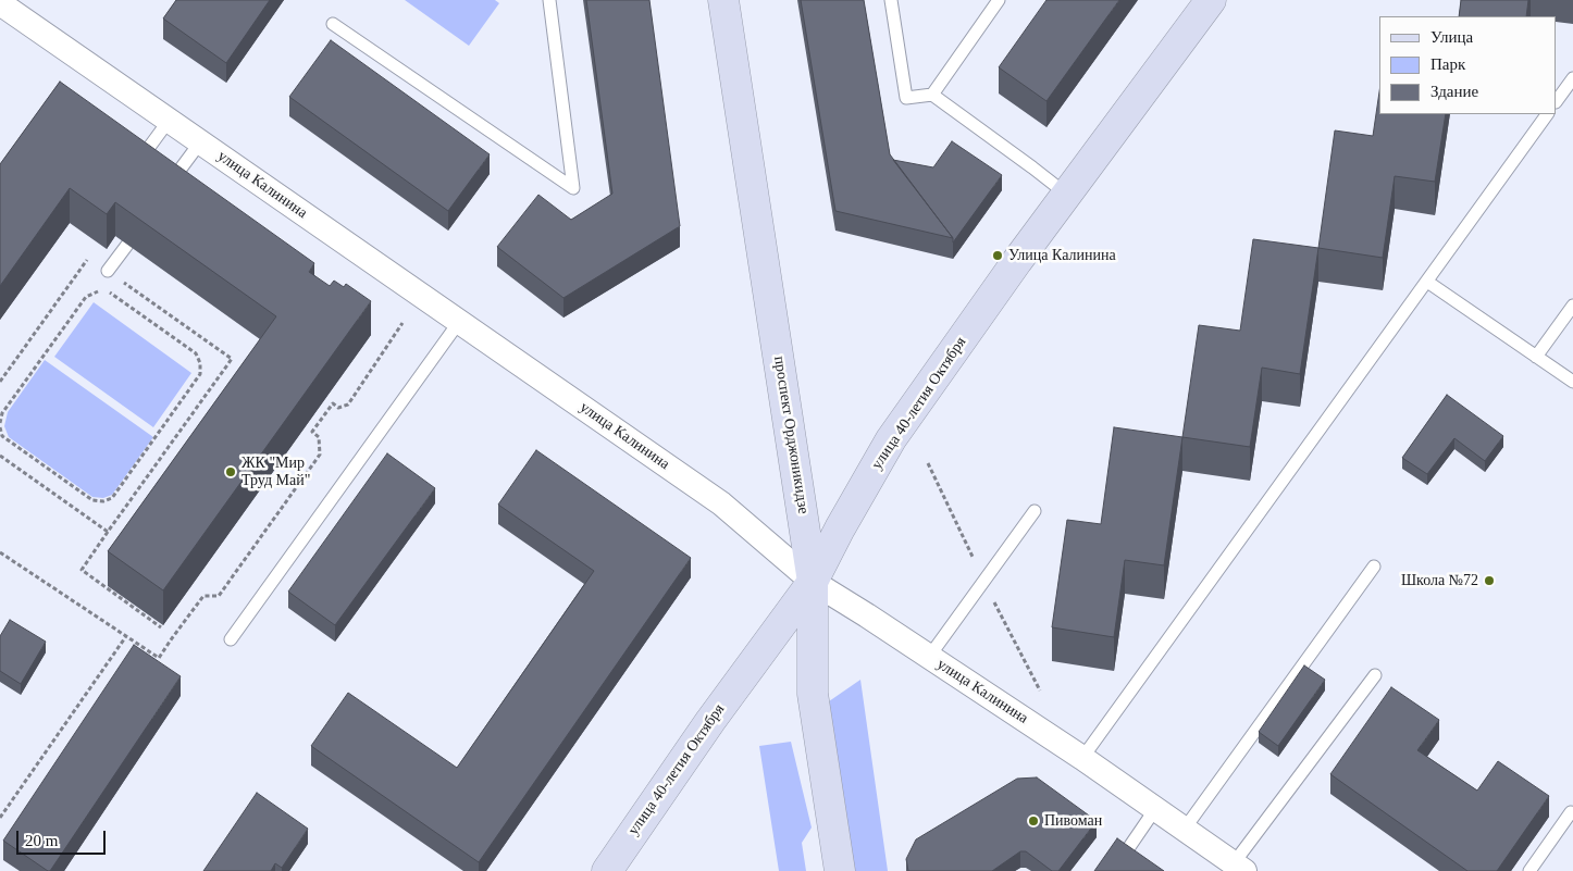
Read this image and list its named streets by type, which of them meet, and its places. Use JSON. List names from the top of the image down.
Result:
{
  "streets": {
    "main road": ["улица 40-летия Октября", "проспект Орджоникидзе"],
    "street": ["улица Калинина"]
  },
  "crossings": [
    ["улица Калинина", "улица 40-летия Октября"],
    ["улица Калинина", "проспект Орджоникидзе"],
    ["улица 40-летия Октября", "проспект Орджоникидзе"]
  ],
  "places": [
    "Улица Калинина",
    "ЖК \"Мир Труд Май\"",
    "Школа №72",
    "Пивоман"
  ],
  "legend": ["Улица", "Парк", "Здание"],
  "scale_bar": "20 m"
}
